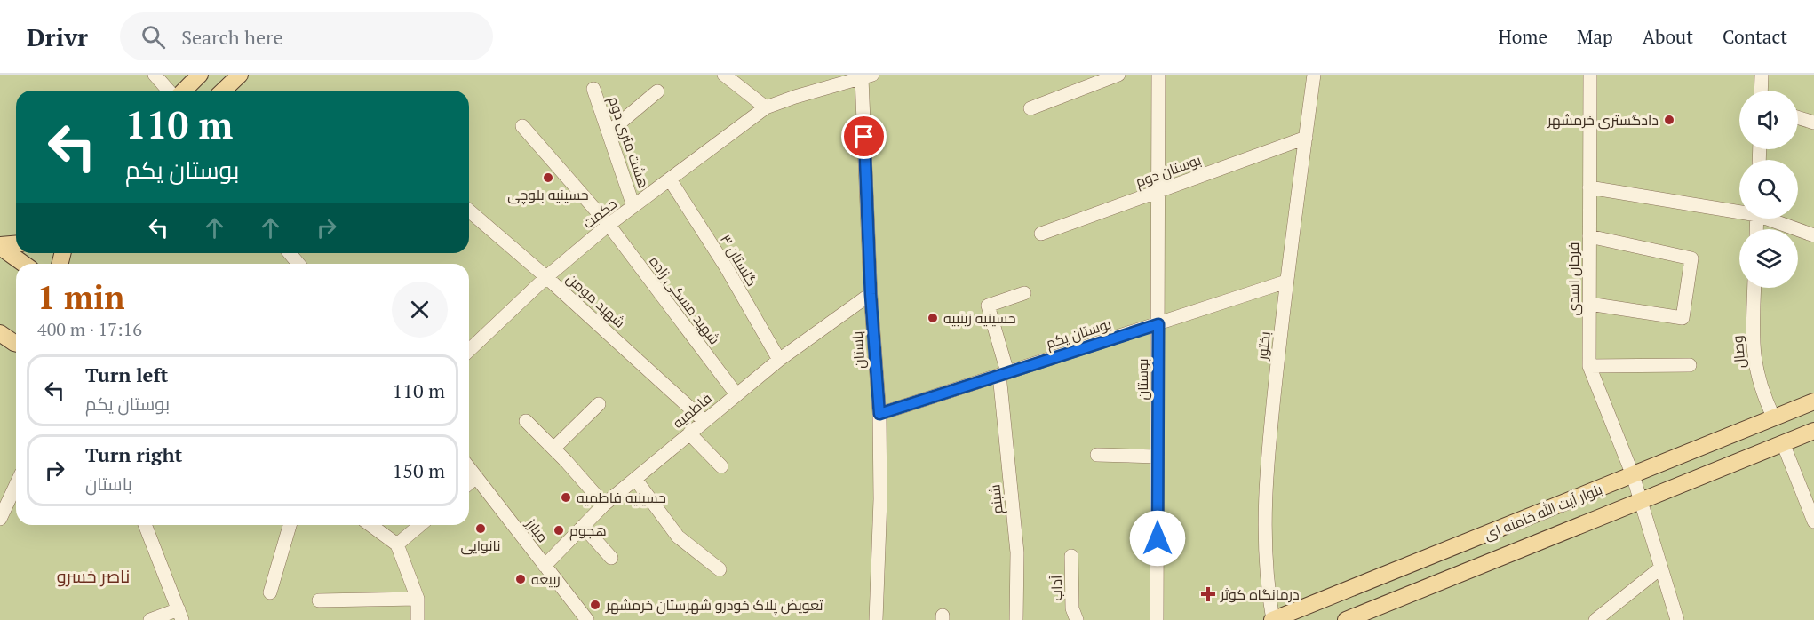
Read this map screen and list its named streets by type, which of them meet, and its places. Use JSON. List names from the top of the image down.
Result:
{
  "streets": {
    "main road": ["بلوار آیت الله خامنه ای"],
    "street": [
      "هشت متری دوم",
      "بوستان دوم",
      "حکمت",
      "گلستان ۳",
      "فرحان اسدی",
      "شهید مومن",
      "شهید مسکی زاده",
      "بوستان یکم",
      "بختور",
      "باستان",
      "وصال",
      "بوستان",
      "فاطمیه",
      "شبنم",
      "مبارز",
      "آداب"
    ]
  },
  "crossings": [
    ["هشت متری دوم", "حکمت"],
    ["بوستان دوم", "بختور"],
    ["بوستان دوم", "بوستان"],
    ["حکمت", "گلستان ۳"],
    ["حکمت", "شهید مومن"],
    ["حکمت", "شهید مسکی زاده"],
    ["حکمت", "باستان"],
    ["گلستان ۳", "فاطمیه"],
    ["فرحان اسدی", "بلوار آیت الله خامنه ای"],
    ["شهید مومن", "فاطمیه"],
    ["شهید مسکی زاده", "فاطمیه"],
    ["بوستان یکم", "بختور"],
    ["بوستان یکم", "باستان"],
    ["بوستان یکم", "بوستان"],
    ["بوستان یکم", "شبنم"],
    ["بختور", "بلوار آیت الله خامنه ای"],
    ["باستان", "فاطمیه"],
    ["وصال", "بلوار آیت الله خامنه ای"],
    ["فاطمیه", "مبارز"]
  ],
  "districts": ["ناصر خسرو"],
  "places": {
    "other": [
      "دادگستری خرمشهر",
      "حسینیه بلوچی",
      "حسینیه زینبیه",
      "حسینیه فاطمیه",
      "نانوایی",
      "هجوم",
      "ربیعه",
      "تعویض پلاک خودرو شهرستان خرمشهر"
    ],
    "health": ["درمانگاه کوثر"]
  },
  "page": {
    "header": "Drivr",
    "search": "Search here",
    "nav": [
      "Home",
      "Map",
      "About",
      "Contact"
    ],
    "turn": ["110 m", "بوستان یکم"],
    "heading": ["1 min", "400 m · 17:16"],
    "list": [
      {
        "name": "Turn left",
        "note": "بوستان یکم",
        "value": "110 m"
      },
      {
        "name": "Turn right",
        "note": "باستان",
        "value": "150 m"
      }
    ]
  }
}
